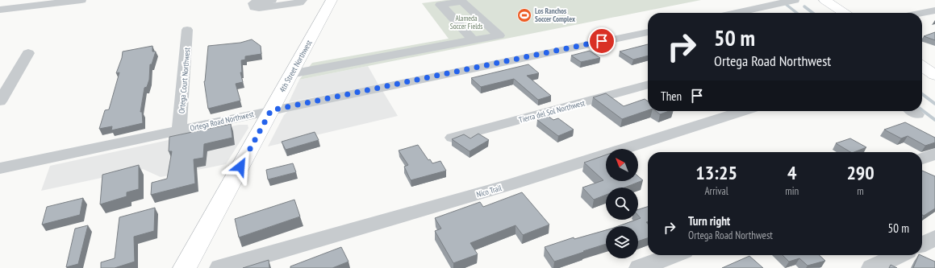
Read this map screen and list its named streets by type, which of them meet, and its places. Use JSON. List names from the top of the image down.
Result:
{
  "streets": {
    "main road": ["4th Street Northwest"],
    "street": [
      "Ortega Court Northwest",
      "Tierra del Sol Northwest",
      "Ortega Road Northwest",
      "Nico Trail"
    ]
  },
  "crossings": [
    ["4th Street Northwest", "Ortega Road Northwest"],
    ["Ortega Court Northwest", "Ortega Road Northwest"]
  ],
  "parks": ["Alameda Soccer Fields"],
  "places": {
    "sports": ["Los Ranchos Soccer Complex"]
  },
  "north": "top left",
  "page": {
    "turn": ["50 m", "Ortega Road Northwest"],
    "then": "Then",
    "eta": [
      "13:25",
      "Arrival",
      "4",
      "min",
      "290",
      "m"
    ],
    "list": [
      {
        "name": "Turn right",
        "note": "Ortega Road Northwest",
        "value": "50 m"
      }
    ]
  }
}
